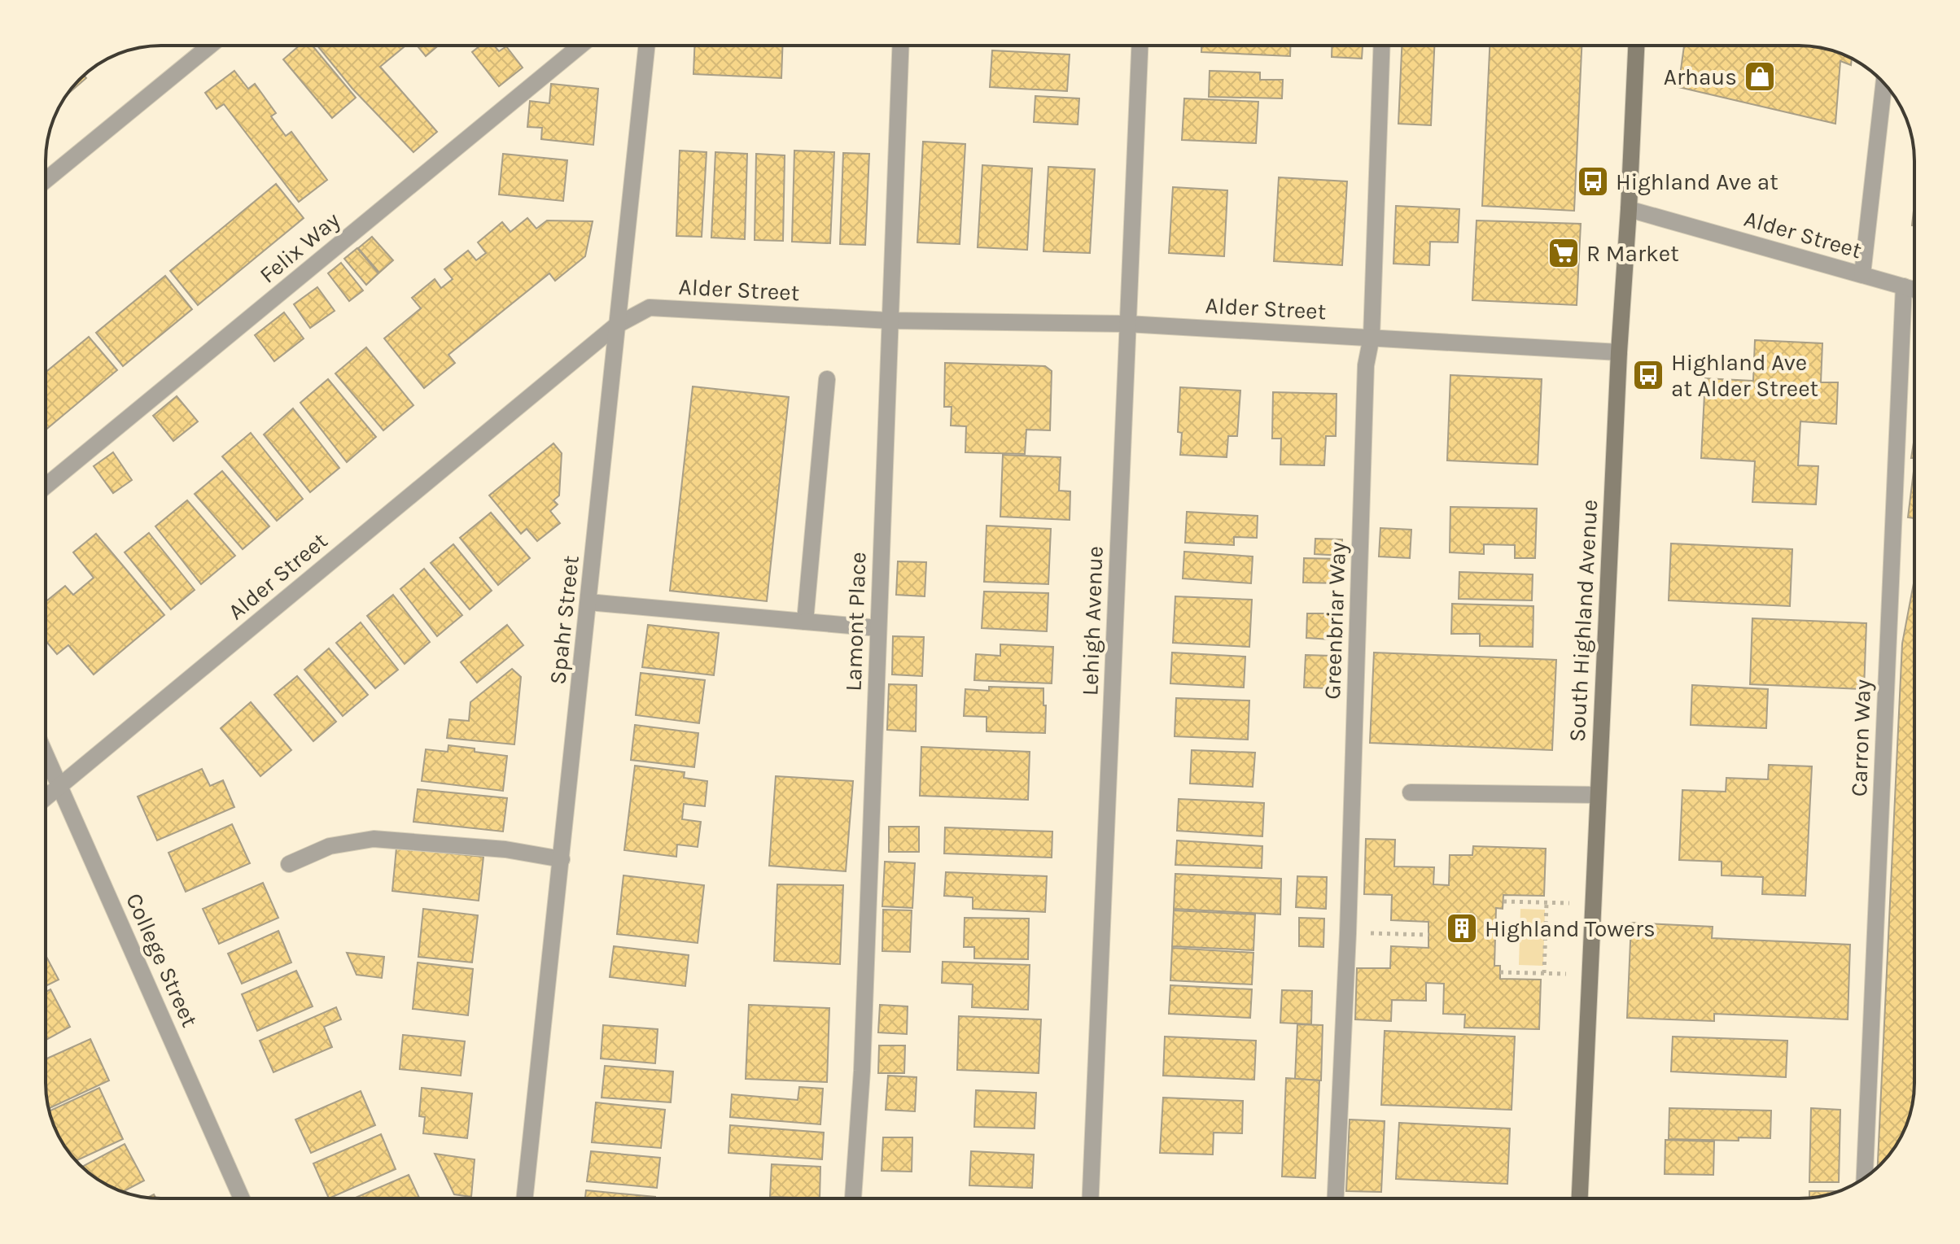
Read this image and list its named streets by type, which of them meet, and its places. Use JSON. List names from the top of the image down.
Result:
{
  "streets": {
    "main road": ["South Highland Avenue"],
    "street": [
      "Alder Street",
      "Felix Way",
      "Spahr Street",
      "Lehigh Avenue",
      "Greenbriar Way",
      "Lamont Place",
      "Carron Way",
      "College Street"
    ]
  },
  "crossings": [
    ["Alder Street", "Spahr Street"],
    ["Alder Street", "Lehigh Avenue"],
    ["Alder Street", "Greenbriar Way"],
    ["Alder Street", "South Highland Avenue"],
    ["Alder Street", "Lamont Place"],
    ["Alder Street", "Carron Way"],
    ["Alder Street", "College Street"]
  ],
  "places": {
    "shop": ["Arhaus"],
    "bus stop": ["Highland Ave at", "Highland Ave at Alder Street"],
    "supermarket": ["R Market"],
    "building": ["Highland Towers"]
  }
}
